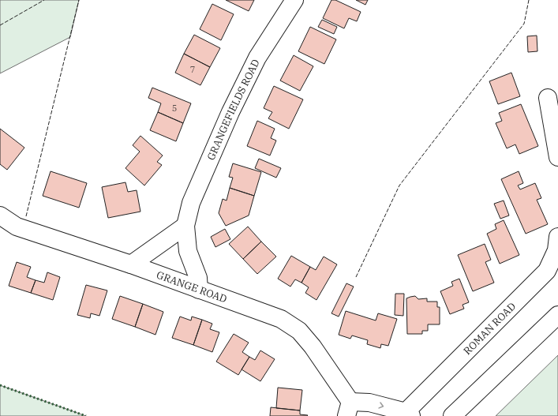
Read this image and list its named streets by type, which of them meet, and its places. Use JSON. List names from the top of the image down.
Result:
{
  "streets": {
    "street": ["GRANGEFIELDS ROAD", "GRANGE ROAD", "ROMAN ROAD"]
  },
  "crossings": [
    ["GRANGEFIELDS ROAD", "GRANGE ROAD"],
    ["GRANGE ROAD", "ROMAN ROAD"]
  ],
  "house_numbers": ["7", "5"]
}
